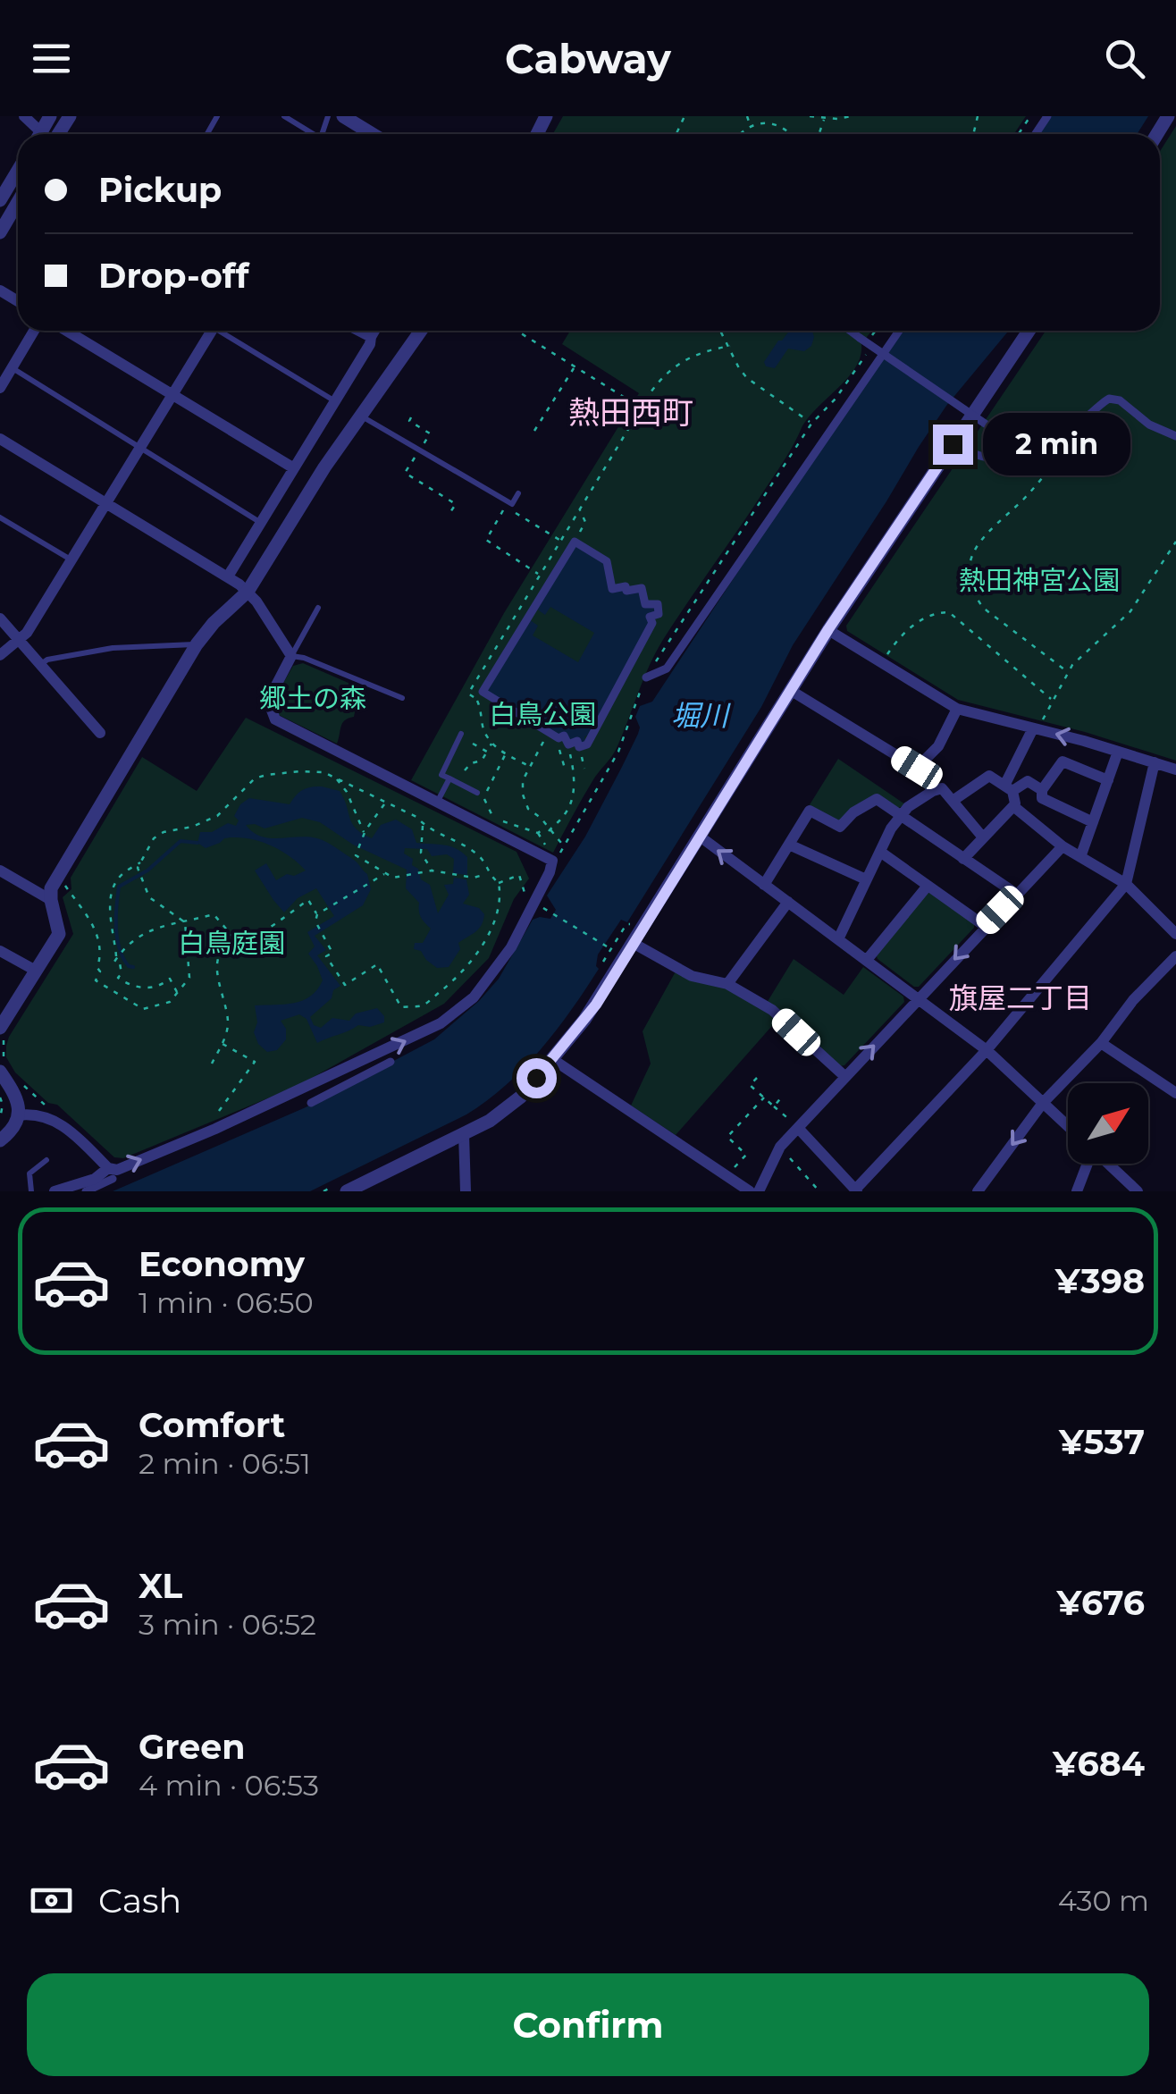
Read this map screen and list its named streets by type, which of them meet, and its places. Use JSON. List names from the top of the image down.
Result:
{
  "districts": ["熱田西町", "旗屋二丁目"],
  "water": ["堀川"],
  "parks": [
    "熱田神宮公園",
    "郷土の森",
    "白鳥公園",
    "白鳥庭園"
  ],
  "north": "top right",
  "page": {
    "header": "Cabway",
    "banner": ["Pickup", "Drop-off"],
    "bubble": "2 min",
    "list": [
      {
        "name": "Economy",
        "note": "1 min · 06:50",
        "value": "¥398"
      },
      {
        "name": "Comfort",
        "note": "2 min · 06:51",
        "value": "¥537"
      },
      {
        "name": "XL",
        "note": "3 min · 06:52",
        "value": "¥676"
      },
      {
        "name": "Green",
        "note": "4 min · 06:53",
        "value": "¥684"
      }
    ],
    "pay": ["Cash", "430 m"],
    "buttons": "Confirm"
  }
}
